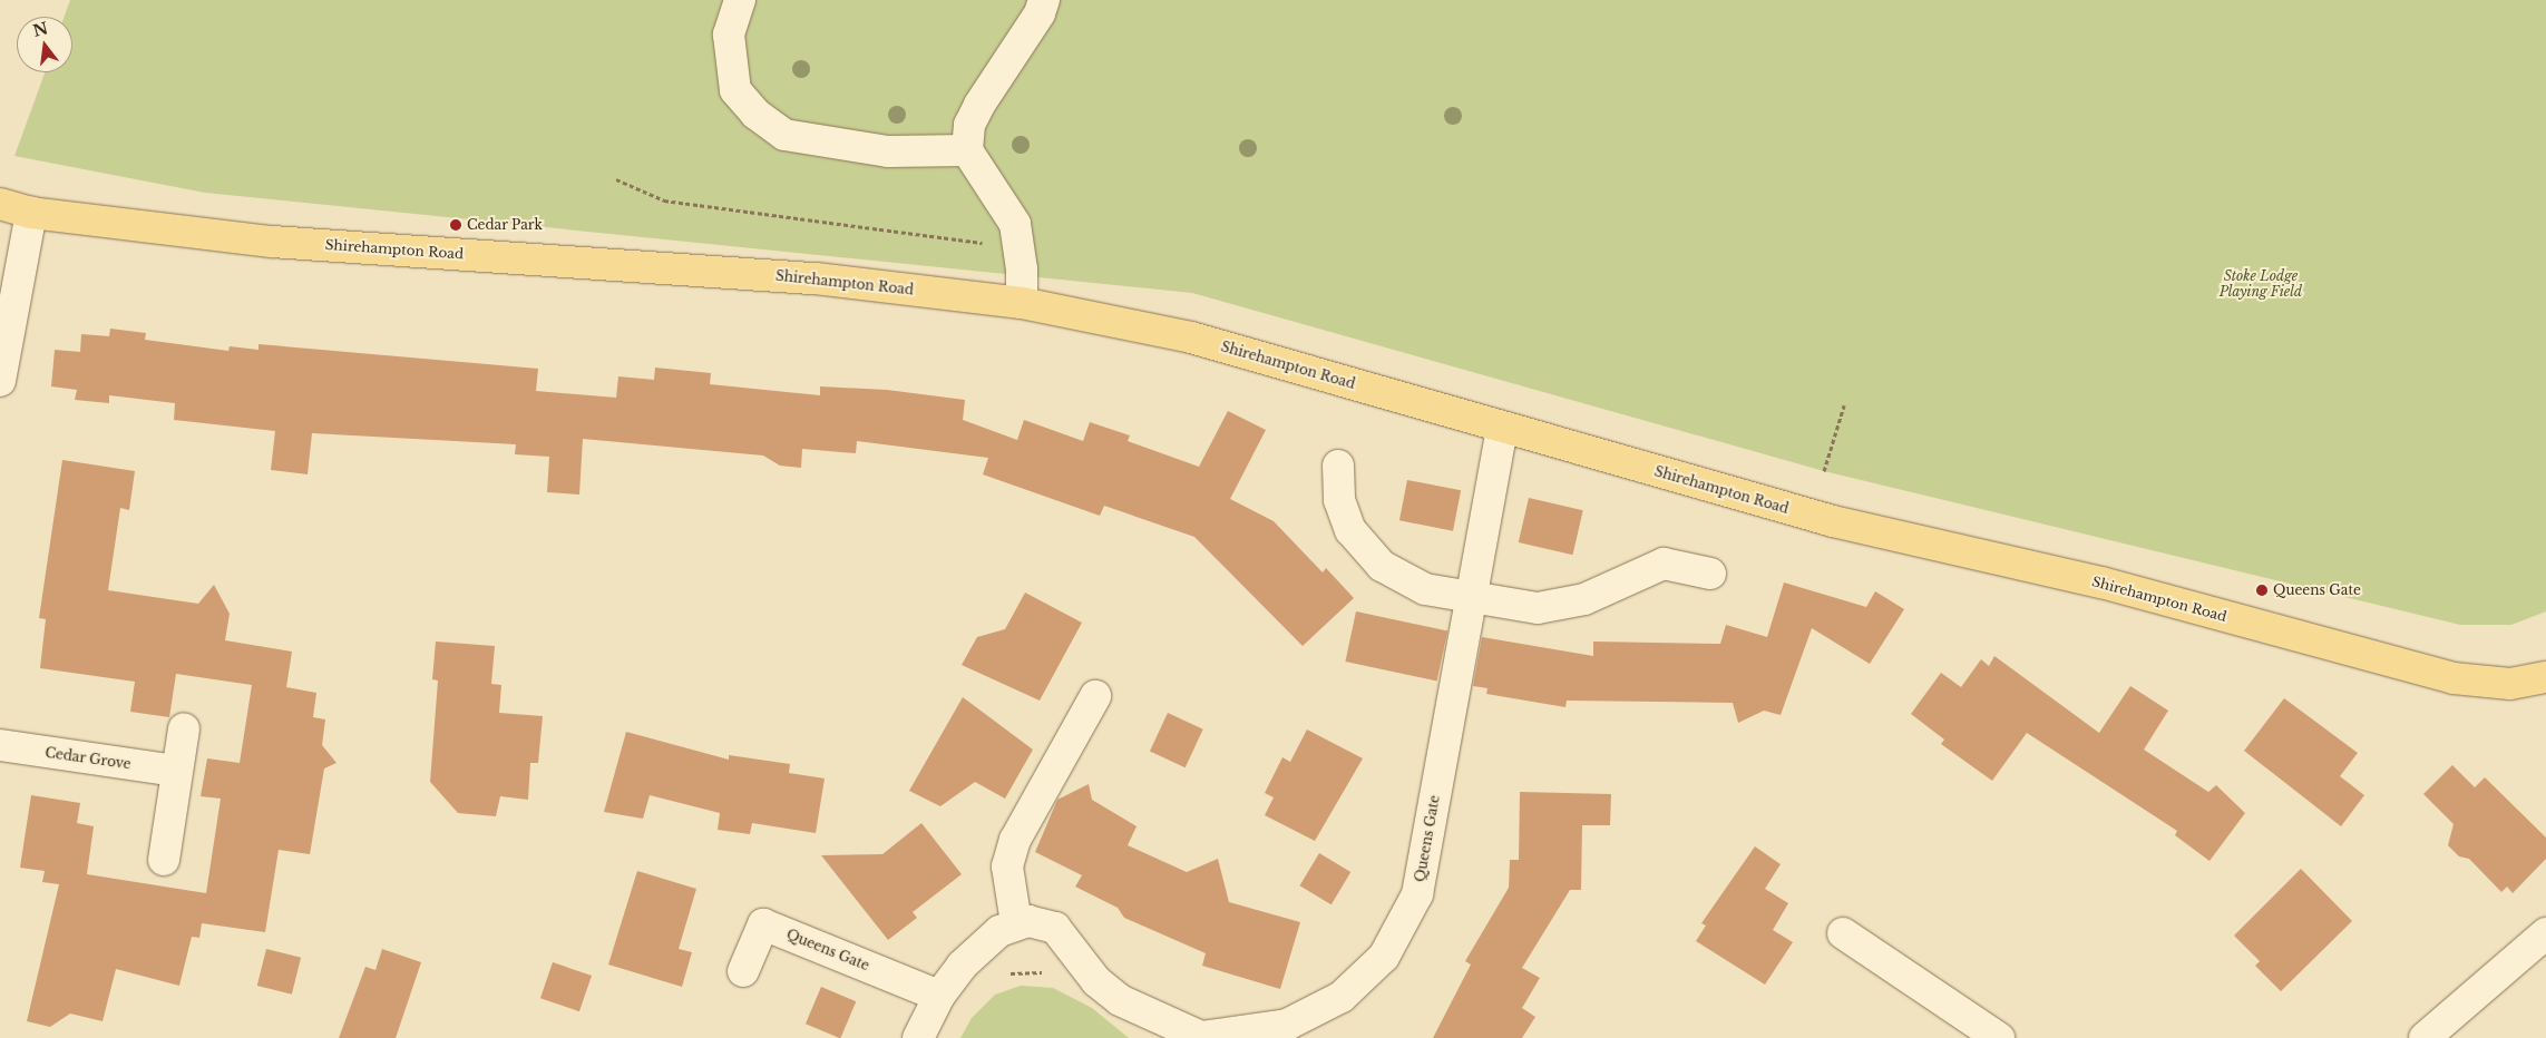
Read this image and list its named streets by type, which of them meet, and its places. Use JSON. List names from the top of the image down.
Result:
{
  "streets": {
    "main road": ["Shirehampton Road"],
    "street": ["Cedar Grove", "Queens Gate"]
  },
  "crossings": [
    ["Shirehampton Road", "Queens Gate"]
  ],
  "parks": ["Stoke Lodge Playing Field"],
  "places": ["Cedar Park", "Queens Gate"],
  "north": "top"
}
